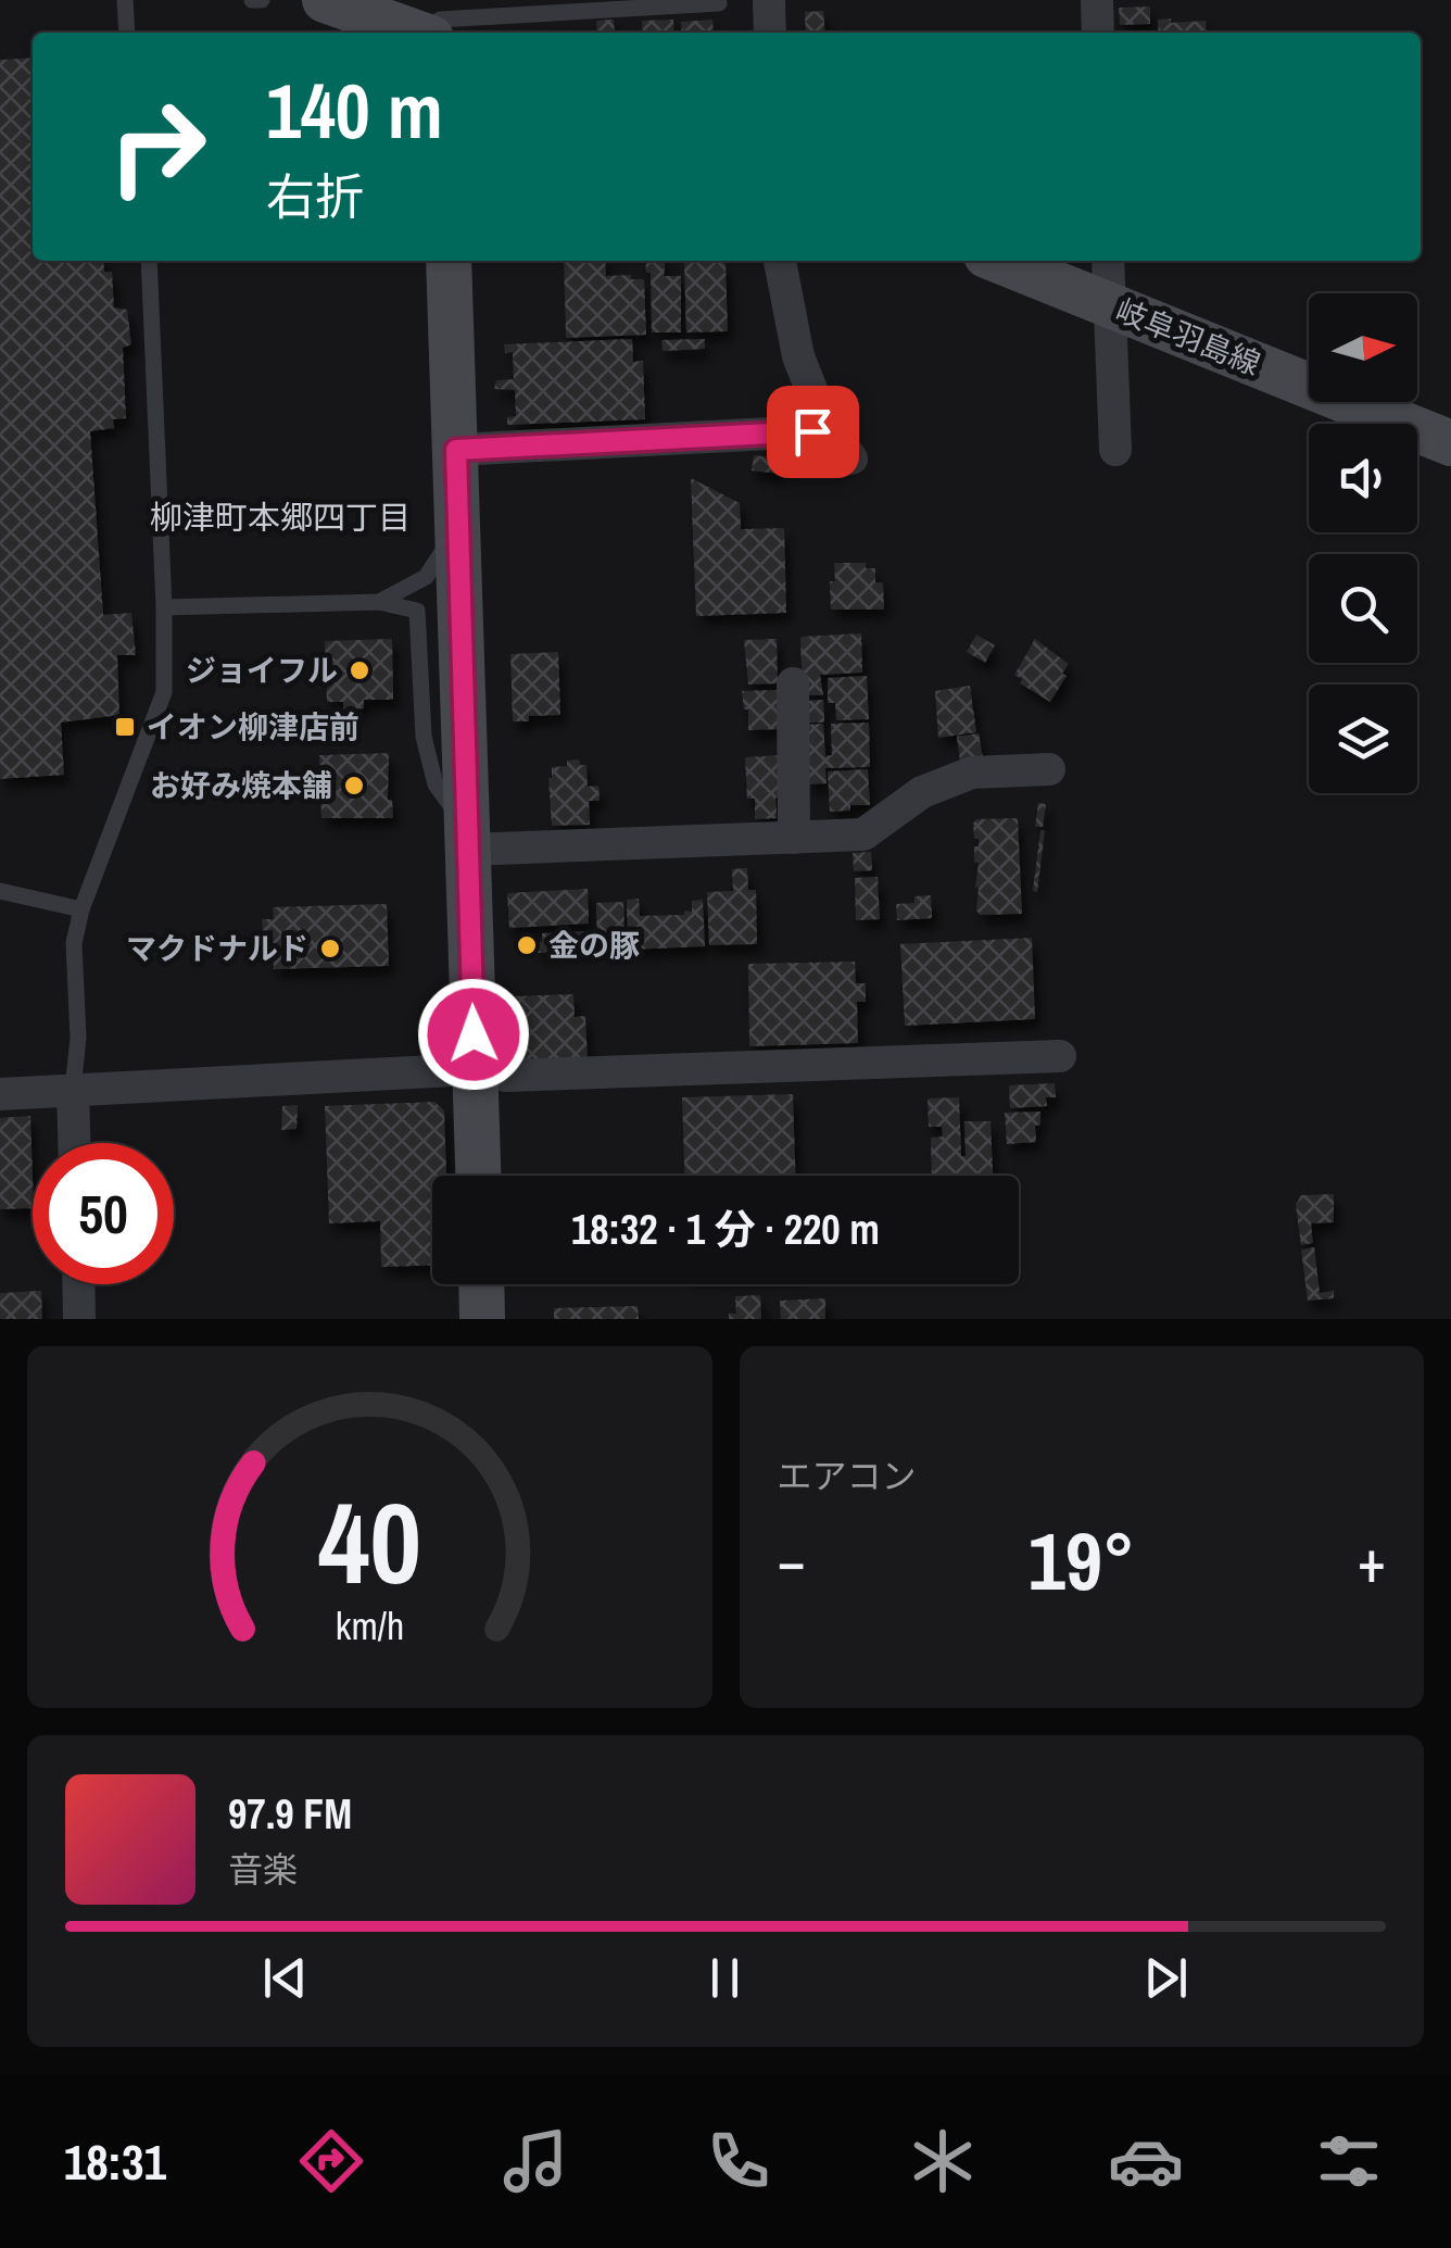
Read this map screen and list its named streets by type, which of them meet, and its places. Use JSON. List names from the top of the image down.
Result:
{
  "streets": {
    "main road": ["岐阜羽島線"]
  },
  "districts": ["柳津町本郷四丁目"],
  "places": {
    "other": [
      "ジョイフル",
      "お好み焼本舗",
      "金の豚",
      "マクドナルド"
    ],
    "transit": ["イオン柳津店前"]
  },
  "north": "right",
  "page": {
    "turn": ["140 m", "右折"],
    "limit": "50",
    "trip": "18:32 · 1 分 · 220 m",
    "tile": "エアコン",
    "heat": ["−", "19°", "+"],
    "song": ["97.9 FM", "音楽"],
    "tabs": "18:31",
    "gauge": ["40", "km/h"]
  }
}
